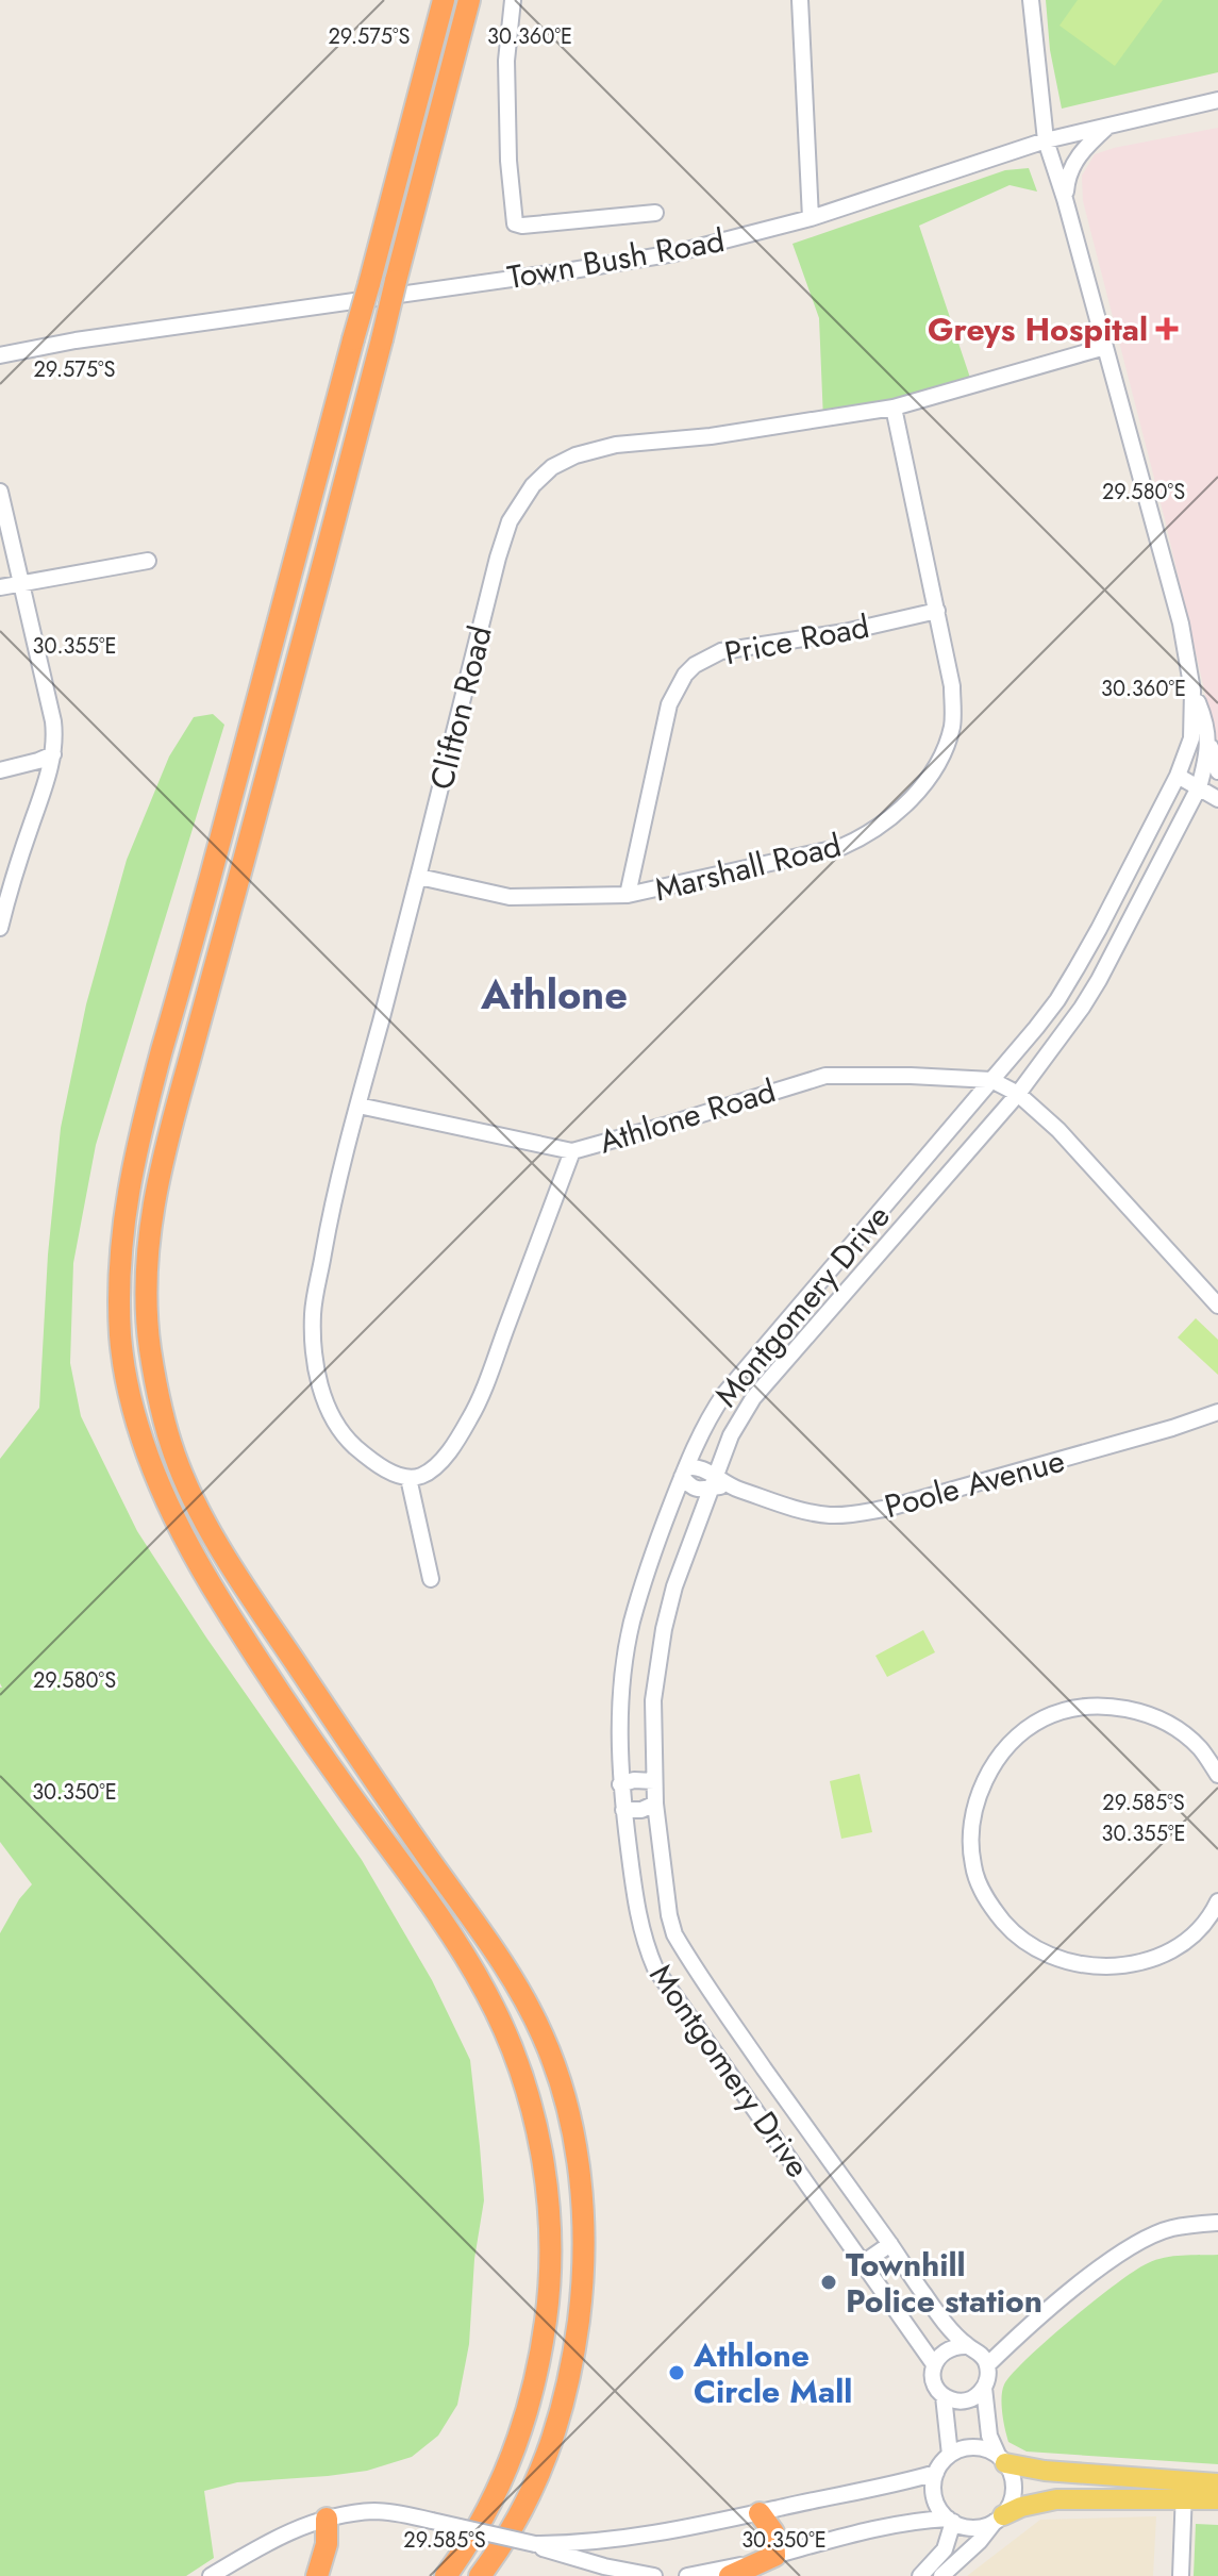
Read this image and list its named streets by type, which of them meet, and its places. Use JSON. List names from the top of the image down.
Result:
{
  "streets": {
    "street": [
      "Town Bush Road",
      "Price Road",
      "Clifton Road",
      "Marshall Road",
      "Athlone Road",
      "Montgomery Drive",
      "Poole Avenue"
    ]
  },
  "crossings": [
    ["Town Bush Road", "Montgomery Drive"],
    ["Price Road", "Marshall Road"],
    ["Clifton Road", "Marshall Road"],
    ["Clifton Road", "Athlone Road"],
    ["Clifton Road", "Montgomery Drive"],
    ["Athlone Road", "Montgomery Drive"],
    ["Montgomery Drive", "Poole Avenue"]
  ],
  "districts": ["Athlone"],
  "places": {
    "health": ["Greys Hospital"],
    "other": ["Townhill Police station", "Athlone Circle Mall"]
  },
  "coordinates": [
    "29.575°S",
    "30.360°E",
    "29.580°S",
    "30.355°E",
    "30.350°E",
    "29.585°S"
  ]
}
